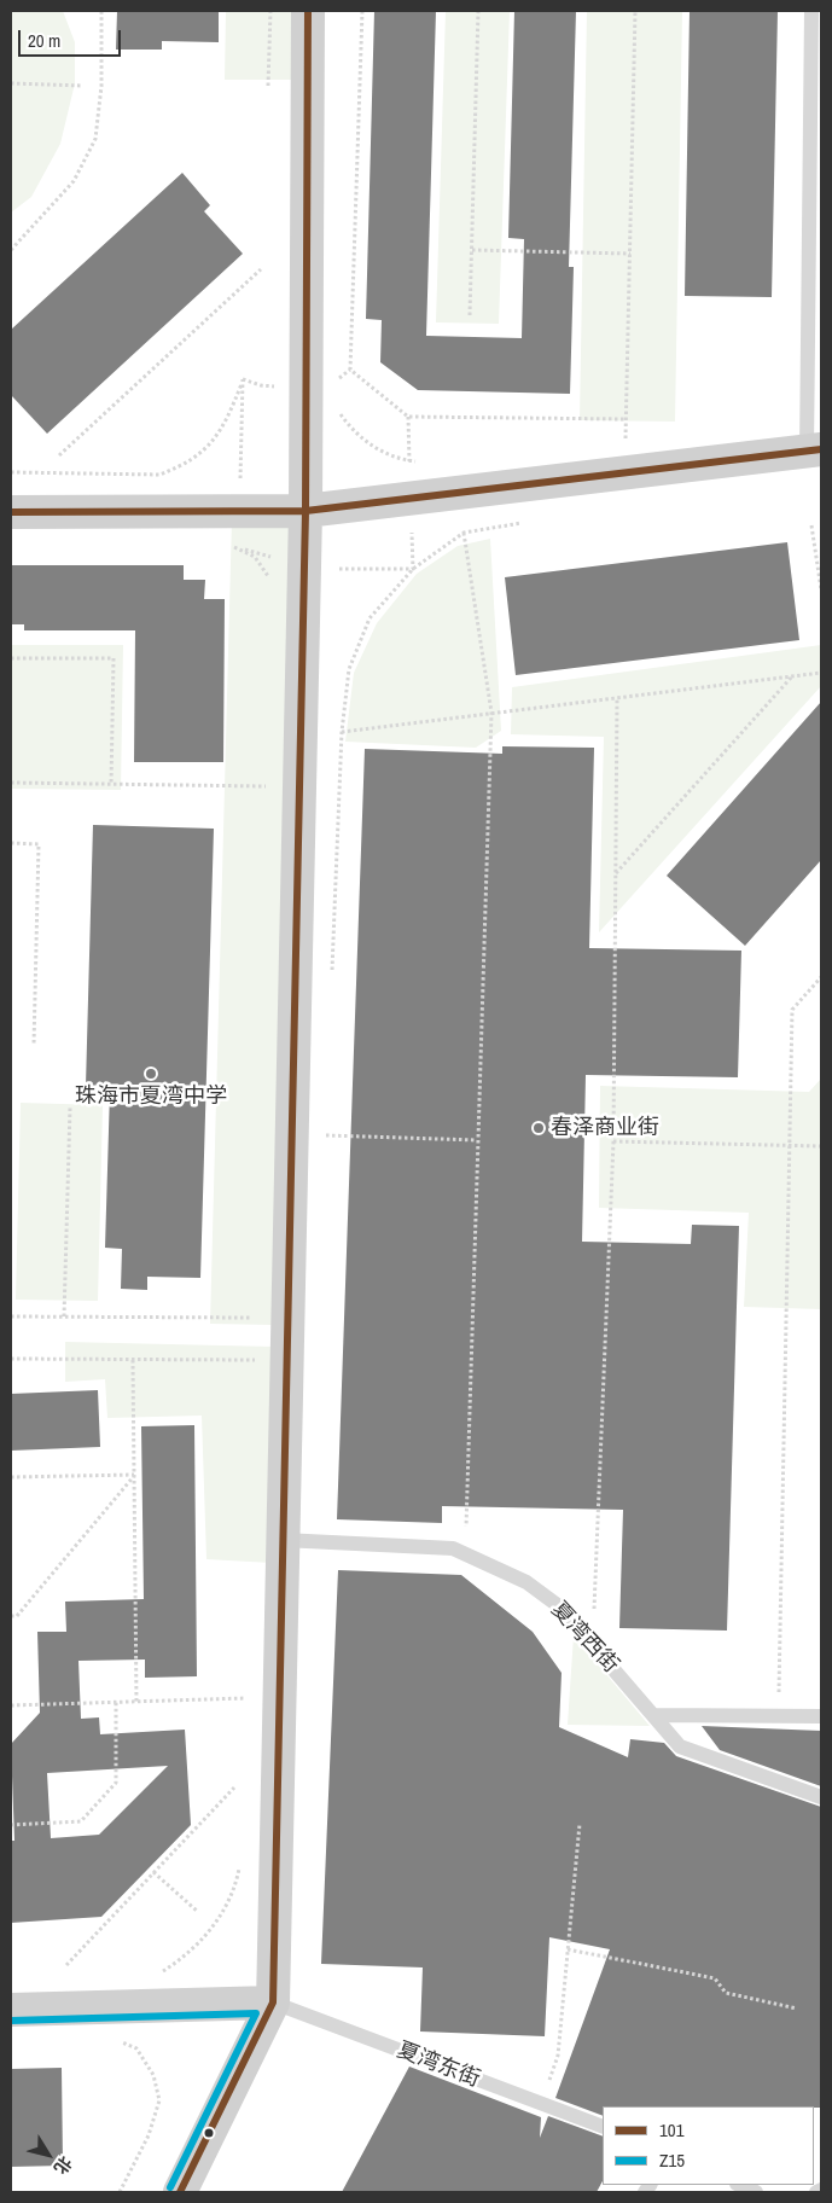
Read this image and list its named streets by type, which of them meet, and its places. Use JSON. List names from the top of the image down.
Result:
{
  "streets": {
    "lane": ["夏湾西街", "夏湾东街"]
  },
  "places": ["珠海市夏湾中学", "春泽商业街"],
  "lines": ["transit line 101", "transit line Z15"],
  "legend": ["101", "Z15"],
  "scale_bar": "20 m",
  "north": "bottom right"
}
